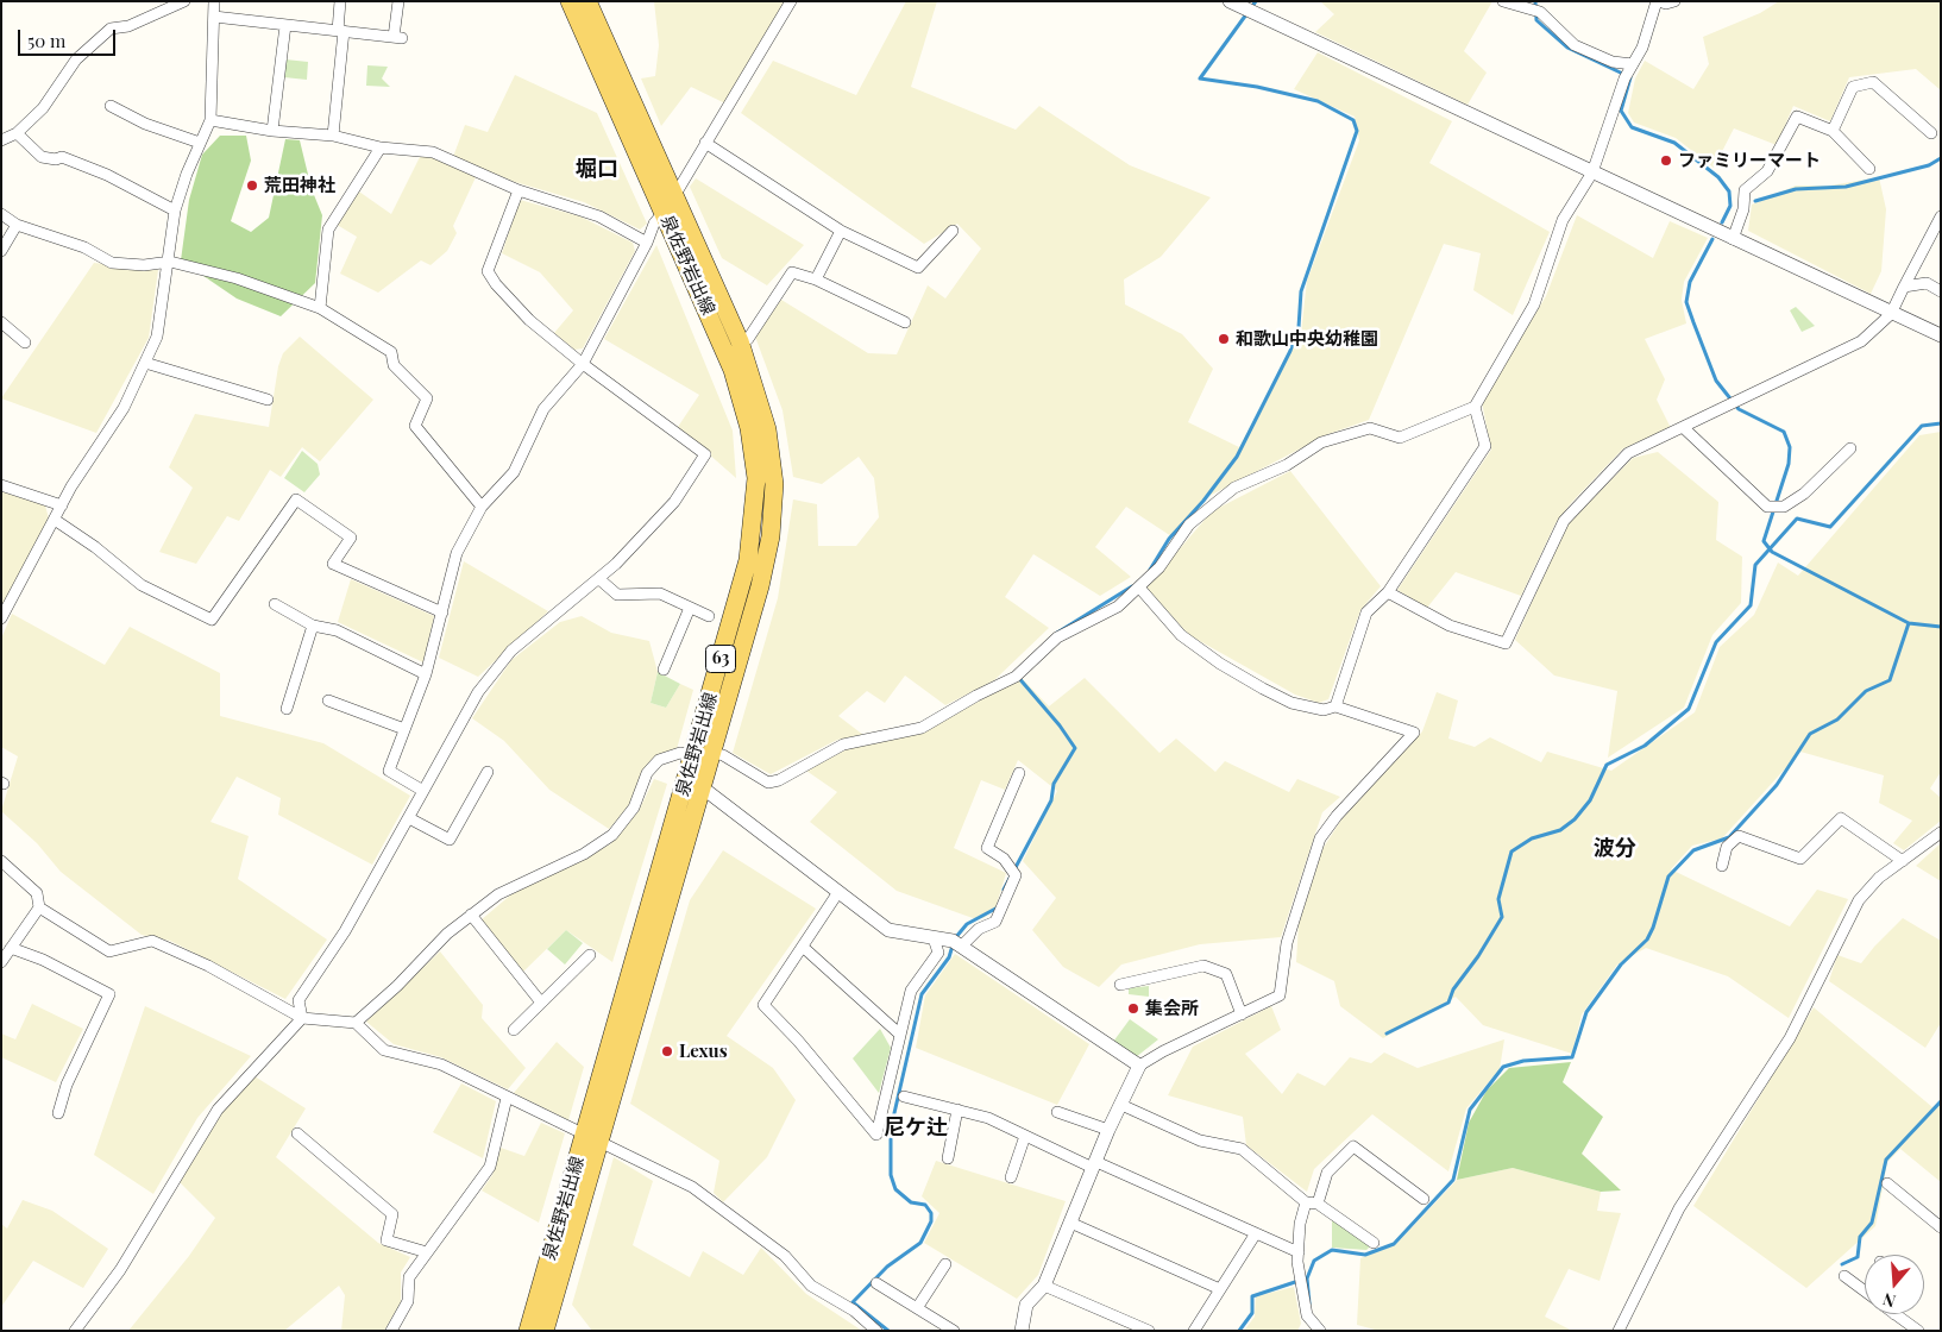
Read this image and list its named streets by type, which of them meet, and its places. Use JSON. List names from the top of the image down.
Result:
{
  "streets": {
    "main road": ["泉佐野岩出線", "63"]
  },
  "districts": ["堀口", "波分", "尼ケ辻"],
  "places": [
    "ファミリーマート",
    "荒田神社",
    "和歌山中央幼稚園",
    "集会所",
    "Lexus"
  ],
  "scale_bar": "50 m",
  "north": "bottom"
}
